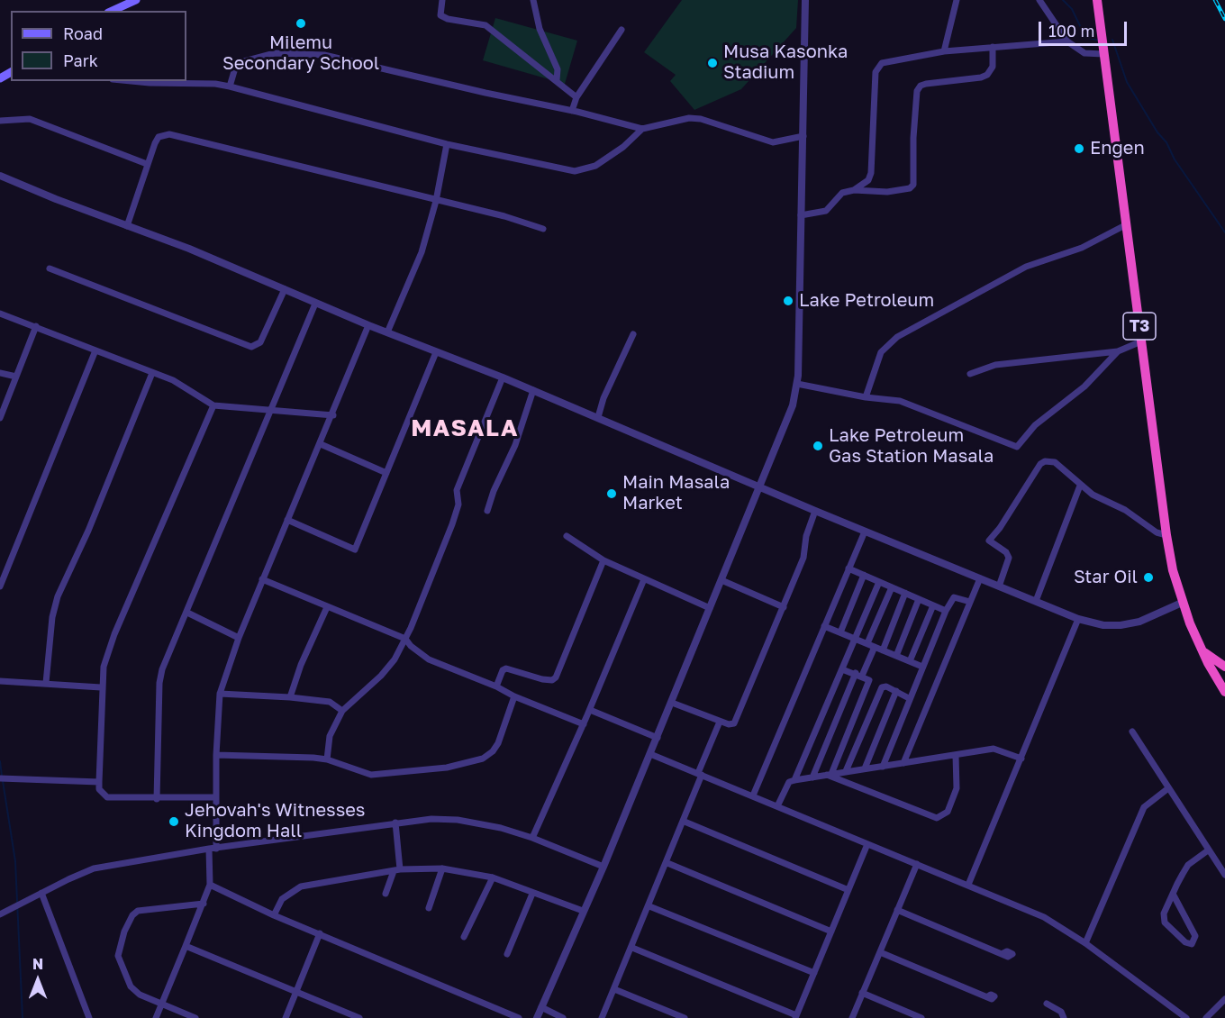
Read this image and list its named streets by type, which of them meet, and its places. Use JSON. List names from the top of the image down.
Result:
{
  "streets": {
    "highway": ["T3"]
  },
  "districts": ["MASALA"],
  "places": [
    "Milemu Secondary School",
    "Musa Kasonka Stadium",
    "Engen",
    "Lake Petroleum",
    "Lake Petroleum Gas Station Masala",
    "Main Masala Market",
    "Star Oil",
    "Jehovah's Witnesses Kingdom Hall"
  ],
  "legend": ["Road", "Park"],
  "scale_bar": "100 m",
  "north": "top"
}
